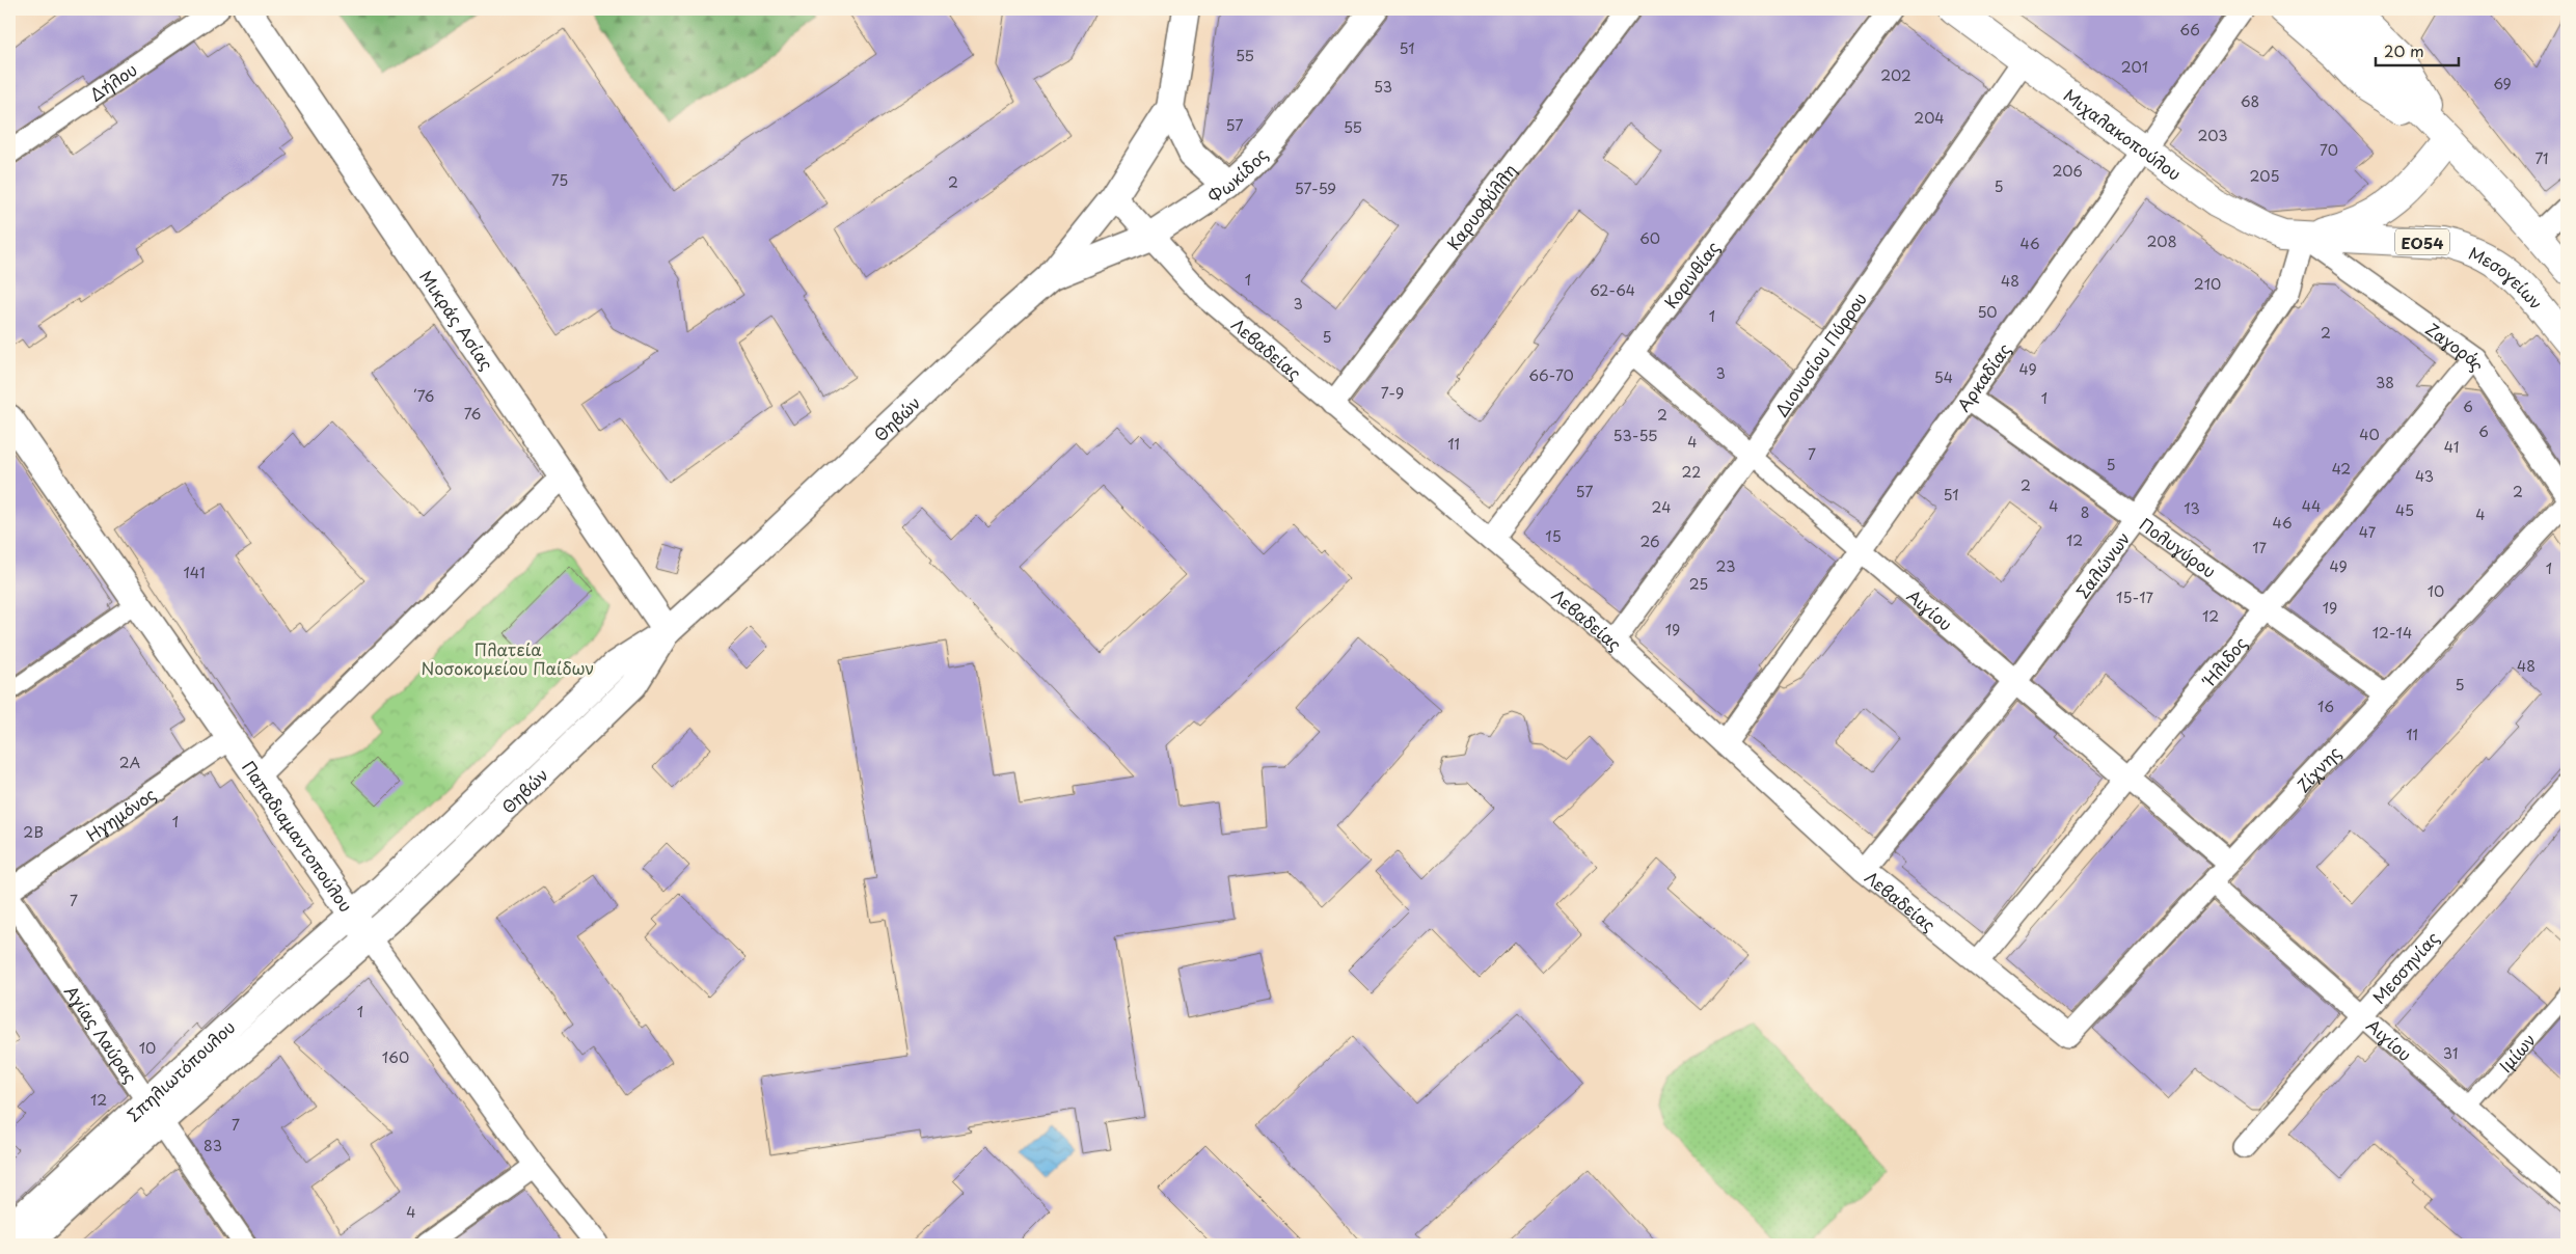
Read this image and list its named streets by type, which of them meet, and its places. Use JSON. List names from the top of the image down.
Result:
{
  "streets": {
    "main road": ["Μιχαλακοπούλου", "ΕΟ54", "Μεσογείων"],
    "street": [
      "Δήλου",
      "Φωκίδος",
      "Καρυοφύλλη",
      "Κορινθίας",
      "Μικράς Ασίας",
      "Λεβαδείας",
      "Ζαγοράς",
      "Διονυσίου Πύρρου",
      "Αρκαδίας",
      "Θηβών",
      "Πολυγύρου",
      "Σαλώνων",
      "Αιγίου",
      "Ήλιδος",
      "Ζίχνης",
      "Ηγημόνος",
      "Παπαδιαμαντοπούλου",
      "Μεσσηνίας",
      "Αγίας Λαύρας",
      "Ιμίων",
      "Σπηλιωτόπουλου"
    ]
  },
  "crossings": [
    ["Μιχαλακοπούλου", "Μεσογείων"],
    ["Μιχαλακοπούλου", "Ζαγοράς"],
    ["Μιχαλακοπούλου", "Διονυσίου Πύρρου"],
    ["Μιχαλακοπούλου", "Αρκαδίας"],
    ["Μιχαλακοπούλου", "Σαλώνων"],
    ["Φωκίδος", "Λεβαδείας"],
    ["Φωκίδος", "Θηβών"],
    ["Καρυοφύλλη", "Λεβαδείας"],
    ["Κορινθίας", "Λεβαδείας"],
    ["Κορινθίας", "Αιγίου"],
    ["Μεσογείων", "Ζαγοράς"],
    ["Μεσογείων", "Σαλώνων"],
    ["Μικράς Ασίας", "Θηβών"],
    ["Λεβαδείας", "Διονυσίου Πύρρου"],
    ["Λεβαδείας", "Αρκαδίας"],
    ["Λεβαδείας", "Θηβών"],
    ["Λεβαδείας", "Σαλώνων"],
    ["Λεβαδείας", "Ήλιδος"],
    ["Λεβαδείας", "Ζίχνης"],
    ["Ζαγοράς", "Σαλώνων"],
    ["Ζαγοράς", "Ήλιδος"],
    ["Διονυσίου Πύρρου", "Αιγίου"],
    ["Αρκαδίας", "Πολυγύρου"],
    ["Αρκαδίας", "Αιγίου"],
    ["Θηβών", "Παπαδιαμαντοπούλου"],
    ["Θηβών", "Σπηλιωτόπουλου"],
    ["Πολυγύρου", "Σαλώνων"],
    ["Πολυγύρου", "Ήλιδος"],
    ["Πολυγύρου", "Ζίχνης"],
    ["Σαλώνων", "Αιγίου"],
    ["Αιγίου", "Ήλιδος"],
    ["Αιγίου", "Ζίχνης"],
    ["Αιγίου", "Μεσσηνίας"],
    ["Αιγίου", "Ιμίων"],
    ["Ηγημόνος", "Παπαδιαμαντοπούλου"],
    ["Παπαδιαμαντοπούλου", "Σπηλιωτόπουλου"],
    ["Αγίας Λαύρας", "Σπηλιωτόπουλου"]
  ],
  "parks": ["Πλατεία Νοσοκομείου Παίδων"],
  "house_numbers": [
    "66",
    "51",
    "55",
    "201",
    "202",
    "69",
    "53",
    "68",
    "204",
    "57",
    "55",
    "203",
    "70",
    "71",
    "206",
    "205",
    "75",
    "2",
    "5",
    "57-59",
    "60",
    "208",
    "46",
    "1",
    "48",
    "210",
    "62-64",
    "3",
    "50",
    "1",
    "2",
    "5",
    "49",
    "3",
    "66-70",
    "54",
    "38",
    "7-9",
    "΄76",
    "1",
    "6",
    "76",
    "2",
    "6",
    "40",
    "53-55",
    "4",
    "11",
    "41",
    "7",
    "5",
    "42",
    "22",
    "43",
    "2",
    "57",
    "2",
    "51",
    "4",
    "44",
    "24",
    "13",
    "45",
    "8",
    "4",
    "46",
    "47",
    "15",
    "12",
    "26",
    "17",
    "23",
    "49",
    "1",
    "141",
    "25",
    "10",
    "15-17",
    "19",
    "12",
    "19",
    "12-14",
    "48",
    "5",
    "16",
    "11",
    "2Α",
    "1",
    "2Β",
    "7",
    "1",
    "10",
    "31",
    "160",
    "12",
    "7",
    "83",
    "4"
  ],
  "scale_bar": "20 m"
}
